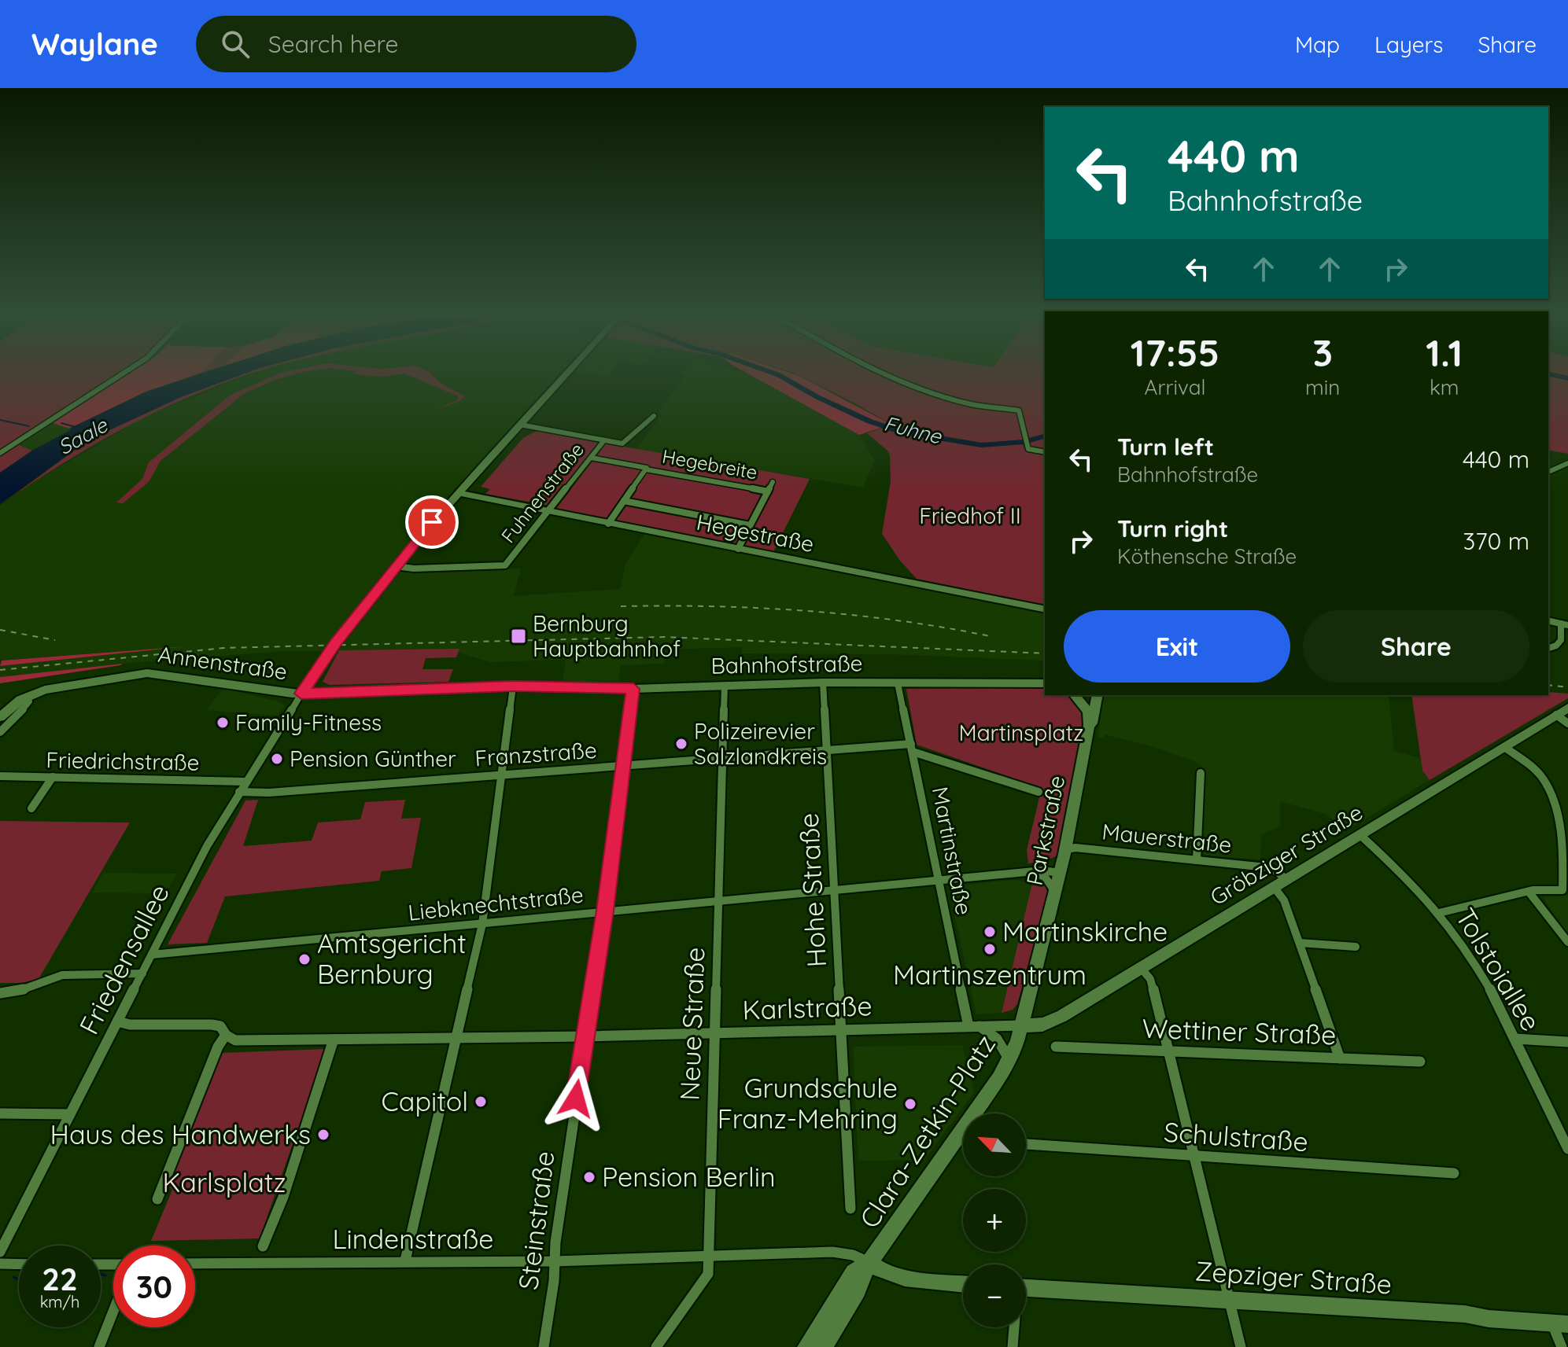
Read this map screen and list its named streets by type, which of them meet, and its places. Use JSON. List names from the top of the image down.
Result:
{
  "streets": {
    "main road": [
      "Hegestraße",
      "Annenstraße",
      "Bahnhofstraße",
      "Parkstraße",
      "Gröbziger Straße",
      "Clara-Zetkin-Platz",
      "Zepziger Straße"
    ],
    "street": [
      "Hegebreite",
      "Fuhnenstraße",
      "Franzstraße",
      "Friedrichstraße",
      "Mauerstraße",
      "Martinstraße",
      "Hohe Straße",
      "Liebknechtstraße",
      "Friedensallee",
      "Tolstoiallee",
      "Karlstraße",
      "Neue Straße",
      "Wettiner Straße",
      "Schulstraße",
      "Steinstraße",
      "Lindenstraße"
    ]
  },
  "crossings": [
    ["Hegebreite", "Fuhnenstraße"],
    ["Hegebreite", "Hegestraße"],
    ["Fuhnenstraße", "Hegestraße"],
    ["Annenstraße", "Bahnhofstraße"],
    ["Annenstraße", "Friedensallee"],
    ["Bahnhofstraße", "Martinstraße"],
    ["Bahnhofstraße", "Hohe Straße"],
    ["Bahnhofstraße", "Friedensallee"],
    ["Bahnhofstraße", "Neue Straße"],
    ["Bahnhofstraße", "Steinstraße"],
    ["Franzstraße", "Martinstraße"],
    ["Franzstraße", "Hohe Straße"],
    ["Franzstraße", "Friedensallee"],
    ["Franzstraße", "Neue Straße"],
    ["Franzstraße", "Steinstraße"],
    ["Friedrichstraße", "Friedensallee"],
    ["Parkstraße", "Mauerstraße"],
    ["Parkstraße", "Gröbziger Straße"],
    ["Parkstraße", "Liebknechtstraße"],
    ["Parkstraße", "Karlstraße"],
    ["Parkstraße", "Clara-Zetkin-Platz"],
    ["Mauerstraße", "Gröbziger Straße"],
    ["Martinstraße", "Liebknechtstraße"],
    ["Martinstraße", "Karlstraße"],
    ["Gröbziger Straße", "Tolstoiallee"],
    ["Gröbziger Straße", "Karlstraße"],
    ["Gröbziger Straße", "Clara-Zetkin-Platz"],
    ["Hohe Straße", "Liebknechtstraße"],
    ["Hohe Straße", "Karlstraße"],
    ["Liebknechtstraße", "Friedensallee"],
    ["Liebknechtstraße", "Neue Straße"],
    ["Liebknechtstraße", "Steinstraße"],
    ["Karlstraße", "Neue Straße"],
    ["Karlstraße", "Clara-Zetkin-Platz"],
    ["Karlstraße", "Steinstraße"],
    ["Neue Straße", "Lindenstraße"],
    ["Clara-Zetkin-Platz", "Lindenstraße"],
    ["Steinstraße", "Lindenstraße"]
  ],
  "water": ["Fuhne", "Saale"],
  "parks": ["Friedhof II", "Martinsplatz", "Karlsplatz"],
  "places": {
    "transit": ["Bernburg Hauptbahnhof"],
    "other": [
      "Family-Fitness",
      "Polizeirevier Salzlandkreis",
      "Pension Günther",
      "Martinskirche",
      "Martinszentrum",
      "Amtsgericht Bernburg",
      "Capitol",
      "Grundschule Franz-Mehring",
      "Haus des Handwerks",
      "Pension Berlin"
    ]
  },
  "north": "top left",
  "page": {
    "header": "Waylane",
    "search": "Search here",
    "nav": ["Map", "Layers", "Share"],
    "turn": ["440 m", "Bahnhofstraße"],
    "eta": [
      "17:55",
      "Arrival",
      "3",
      "min",
      "1.1",
      "km"
    ],
    "list": [
      {
        "name": "Turn left",
        "note": "Bahnhofstraße",
        "value": "440 m"
      },
      {
        "name": "Turn right",
        "note": "Köthensche Straße",
        "value": "370 m"
      }
    ],
    "buttons": ["Exit", "Share"],
    "map_buttons": ["+", "−"],
    "speed": "22 km/h",
    "limit": "30"
  }
}
